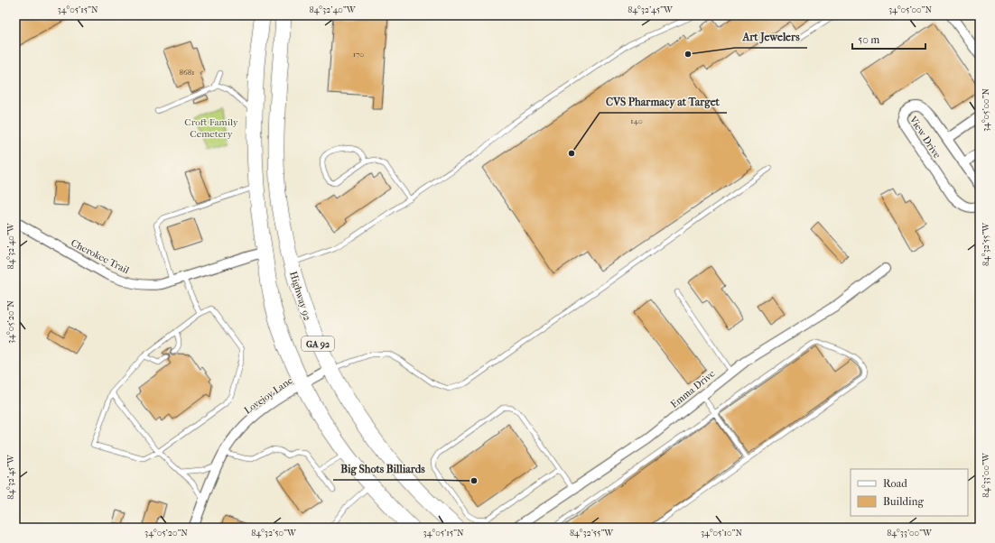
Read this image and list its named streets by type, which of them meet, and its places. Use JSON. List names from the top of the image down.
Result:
{
  "streets": {
    "main road": ["Highway 92", "GA 92"],
    "street": [
      "View Drive",
      "Cherokee Trail",
      "Emma Drive",
      "Lovejoy Lane"
    ]
  },
  "crossings": [
    ["Cherokee Trail", "GA 92"],
    ["Highway 92", "Lovejoy Lane"],
    ["GA 92", "Lovejoy Lane"]
  ],
  "parks": ["Croft Family Cemetery"],
  "places": ["Art Jewelers", "CVS Pharmacy at Target", "Big Shots Billiards"],
  "house_numbers": ["170", "8681", "140"],
  "legend": ["Road", "Building"],
  "scale_bar": "50 m",
  "coordinates": [
    "34°05'15\"N",
    "84°32'40\"W",
    "84°32'45\"W",
    "34°05'00\"N",
    "84°32'55\"W",
    "34°05'20\"N",
    "84°33'00\"W",
    "84°32'50\"W",
    "34°05'10\"N"
  ]
}
